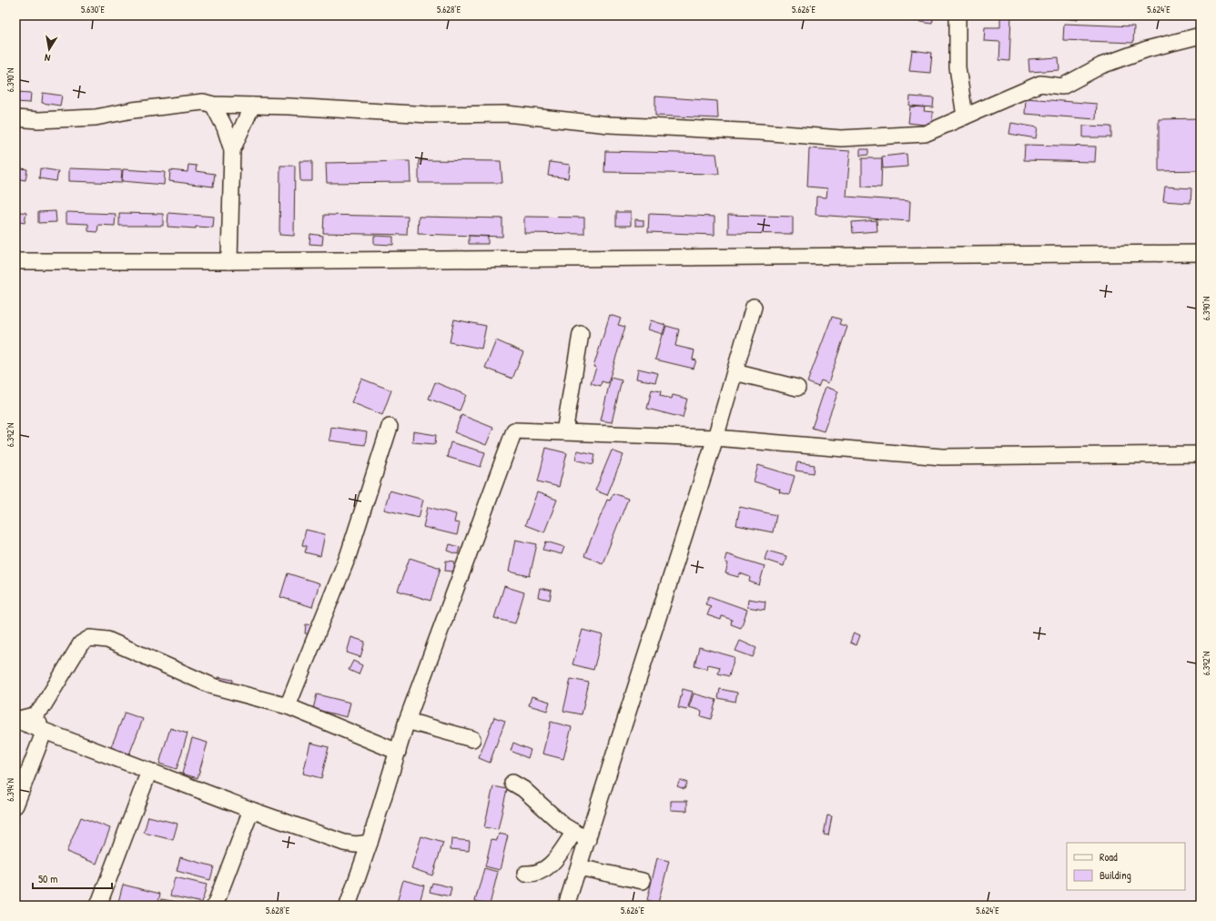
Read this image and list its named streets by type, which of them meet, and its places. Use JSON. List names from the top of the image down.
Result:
{
  "legend": ["Road", "Building"],
  "scale_bar": "50 m",
  "north": "bottom",
  "coordinates": [
    "5.630°E",
    "5.628°E",
    "5.626°E",
    "5.624°E",
    "6.390°N",
    "6.392°N",
    "6.394°N"
  ]
}
